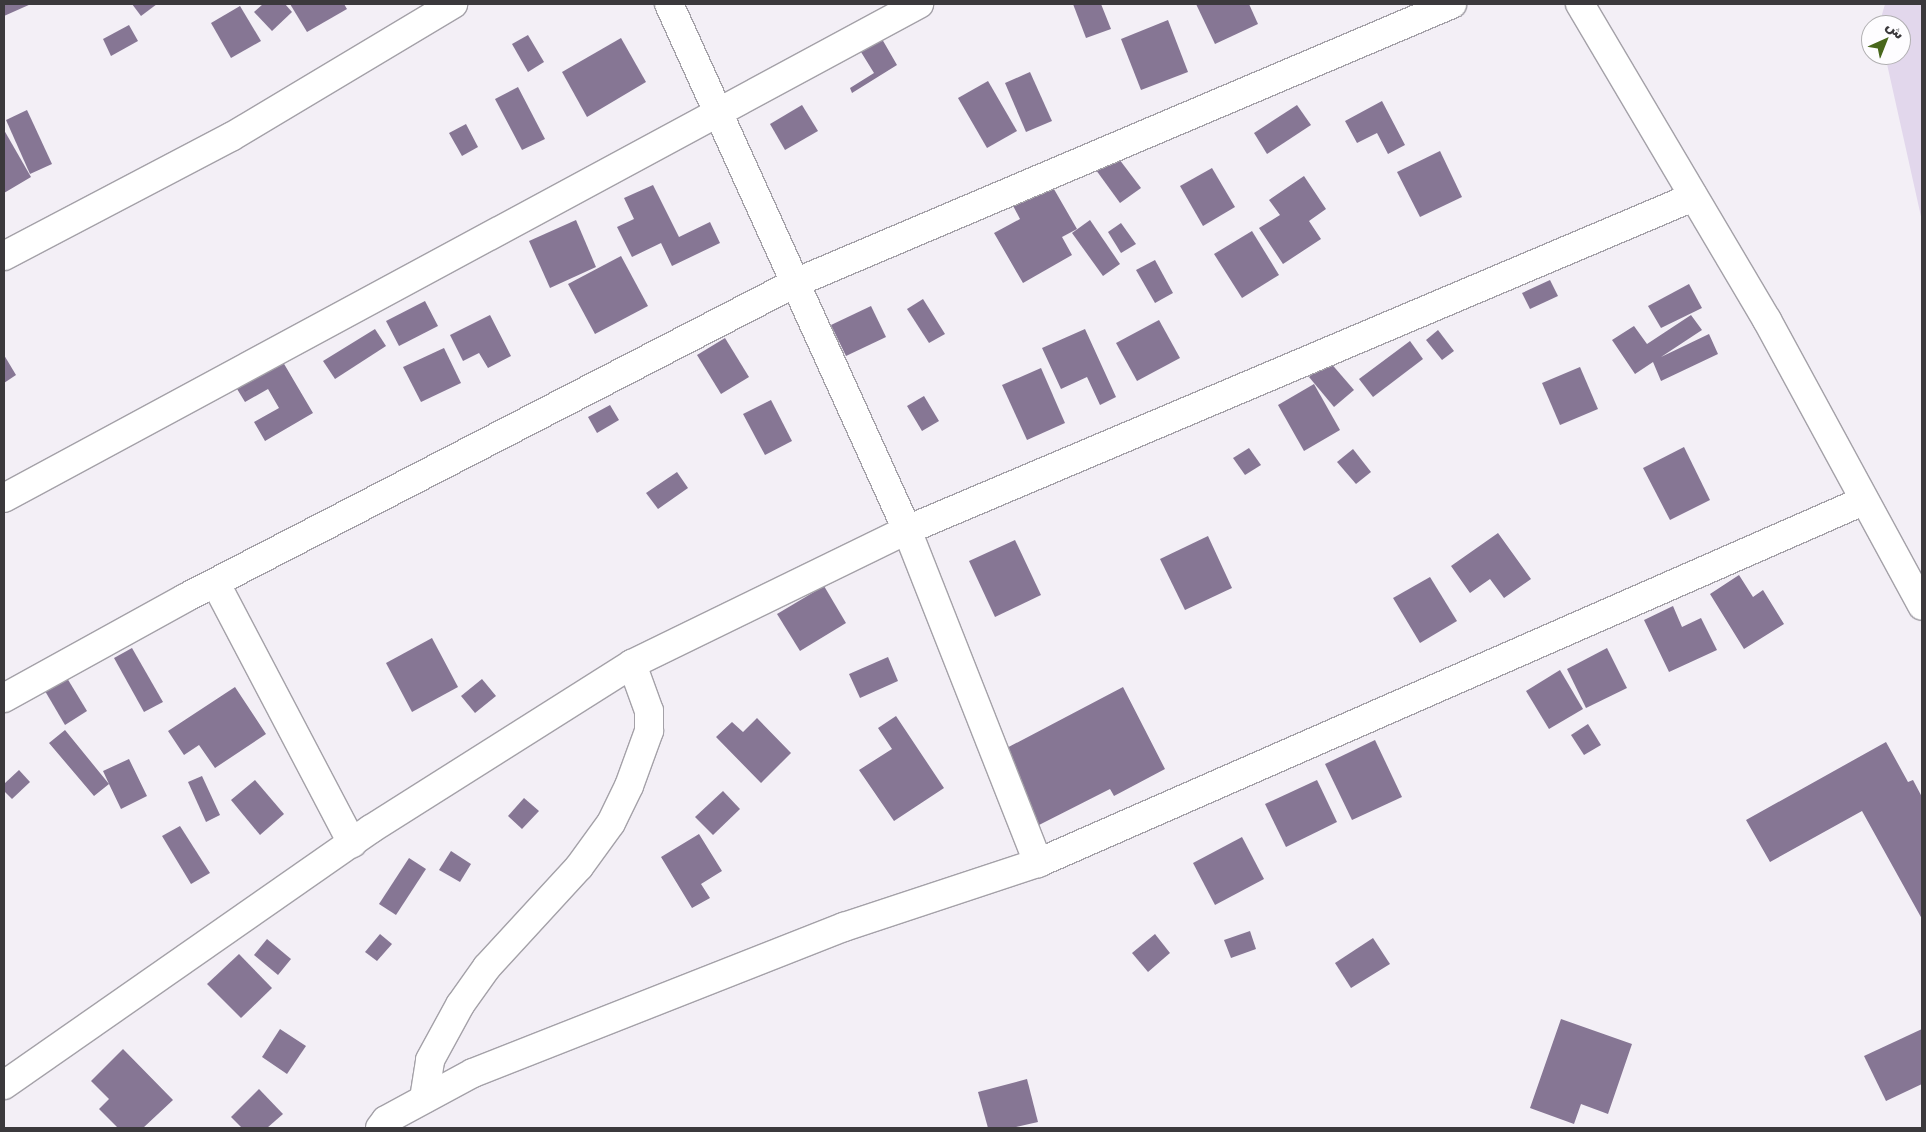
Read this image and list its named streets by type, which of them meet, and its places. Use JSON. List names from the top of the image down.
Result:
{
  "north": "top right"
}
